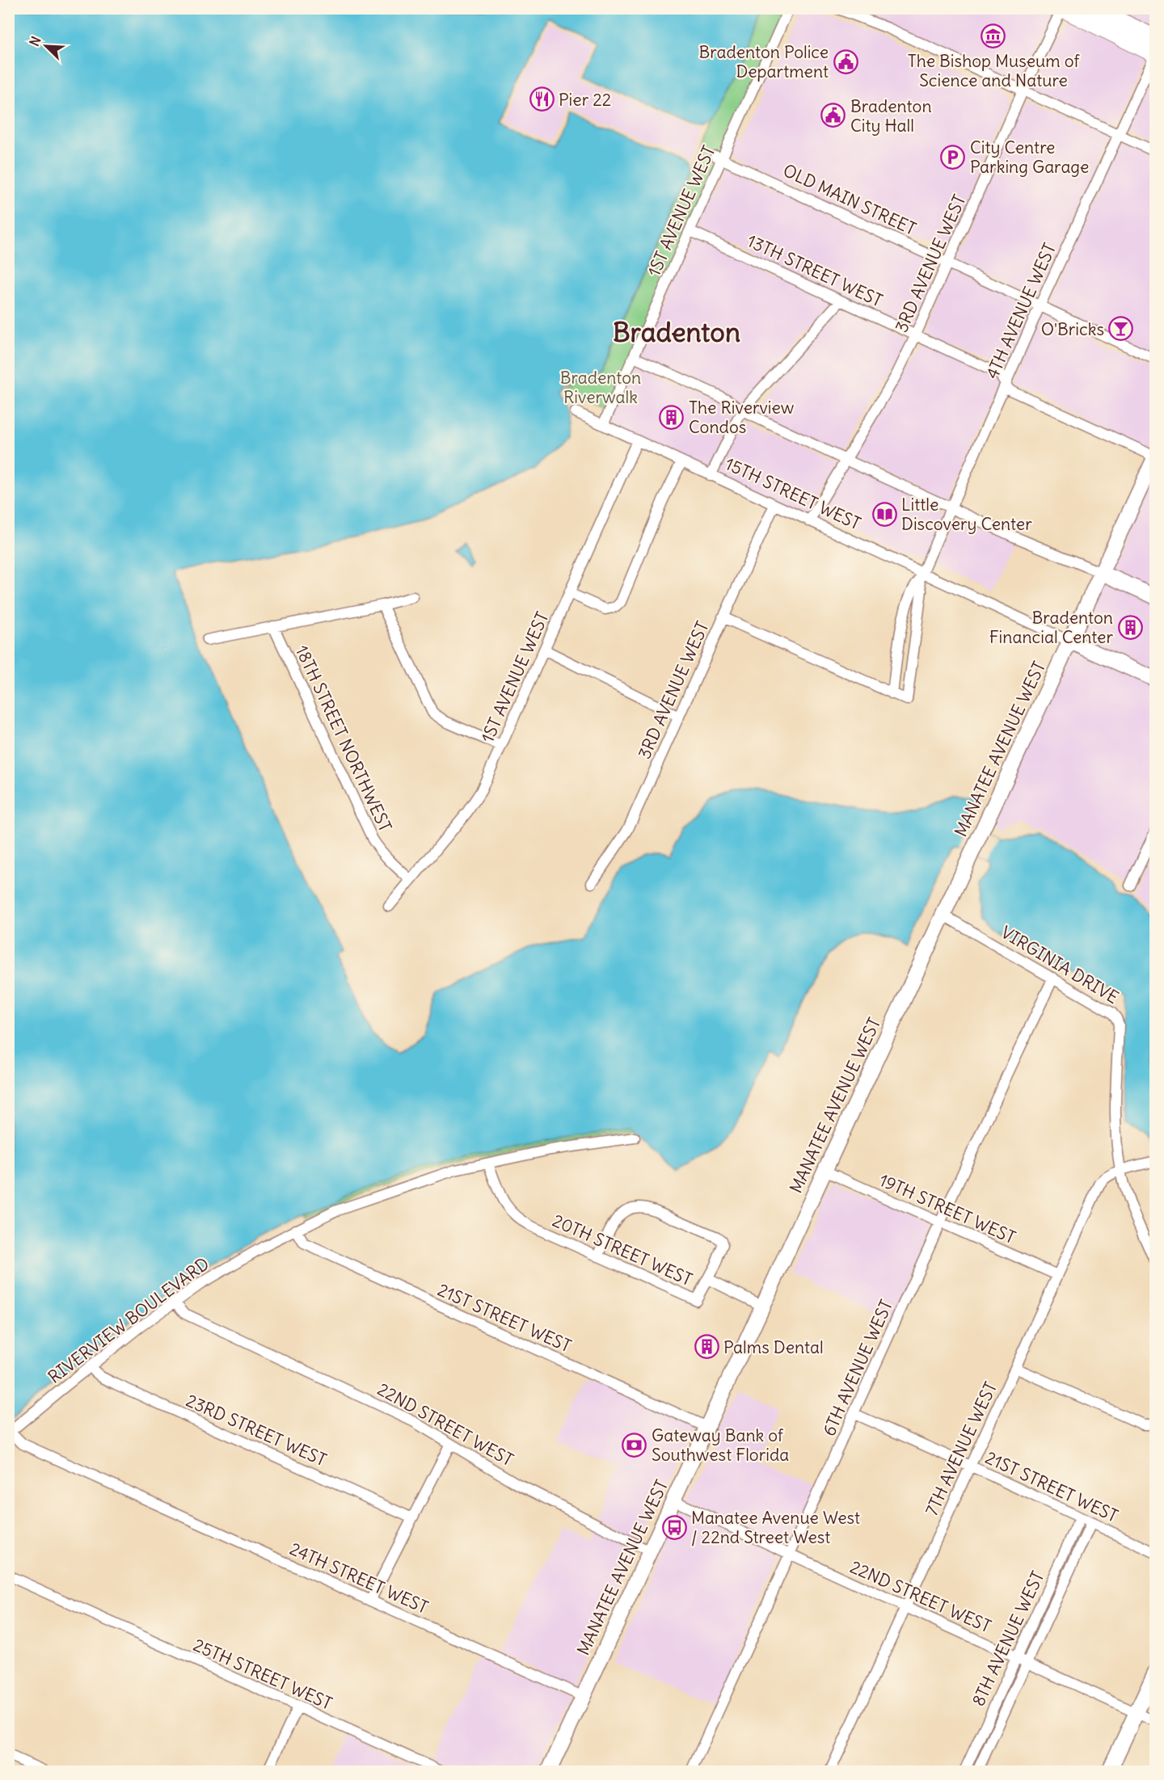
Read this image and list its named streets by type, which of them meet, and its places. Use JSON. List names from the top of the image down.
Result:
{
  "streets": {
    "main road": ["15TH STREET WEST", "MANATEE AVENUE WEST"],
    "street": [
      "OLD MAIN STREET",
      "1ST AVENUE WEST",
      "3RD AVENUE WEST",
      "13TH STREET WEST",
      "4TH AVENUE WEST",
      "18TH STREET NORTHWEST",
      "VIRGINIA DRIVE",
      "19TH STREET WEST",
      "20TH STREET WEST",
      "21ST STREET WEST",
      "RIVERVIEW BOULEVARD",
      "6TH AVENUE WEST",
      "22ND STREET WEST",
      "23RD STREET WEST",
      "7TH AVENUE WEST",
      "24TH STREET WEST",
      "8TH AVENUE WEST",
      "25TH STREET WEST"
    ]
  },
  "crossings": [
    ["OLD MAIN STREET", "1ST AVENUE WEST"],
    ["OLD MAIN STREET", "3RD AVENUE WEST"],
    ["OLD MAIN STREET", "4TH AVENUE WEST"],
    ["1ST AVENUE WEST", "13TH STREET WEST"],
    ["1ST AVENUE WEST", "15TH STREET WEST"],
    ["1ST AVENUE WEST", "18TH STREET NORTHWEST"],
    ["3RD AVENUE WEST", "13TH STREET WEST"],
    ["3RD AVENUE WEST", "15TH STREET WEST"],
    ["13TH STREET WEST", "4TH AVENUE WEST"],
    ["13TH STREET WEST", "MANATEE AVENUE WEST"],
    ["4TH AVENUE WEST", "15TH STREET WEST"],
    ["15TH STREET WEST", "MANATEE AVENUE WEST"],
    ["MANATEE AVENUE WEST", "VIRGINIA DRIVE"],
    ["MANATEE AVENUE WEST", "19TH STREET WEST"],
    ["MANATEE AVENUE WEST", "20TH STREET WEST"],
    ["MANATEE AVENUE WEST", "21ST STREET WEST"],
    ["MANATEE AVENUE WEST", "22ND STREET WEST"],
    ["MANATEE AVENUE WEST", "24TH STREET WEST"],
    ["VIRGINIA DRIVE", "6TH AVENUE WEST"],
    ["VIRGINIA DRIVE", "7TH AVENUE WEST"],
    ["19TH STREET WEST", "6TH AVENUE WEST"],
    ["19TH STREET WEST", "7TH AVENUE WEST"],
    ["20TH STREET WEST", "RIVERVIEW BOULEVARD"],
    ["21ST STREET WEST", "RIVERVIEW BOULEVARD"],
    ["21ST STREET WEST", "6TH AVENUE WEST"],
    ["21ST STREET WEST", "7TH AVENUE WEST"],
    ["21ST STREET WEST", "8TH AVENUE WEST"],
    ["RIVERVIEW BOULEVARD", "22ND STREET WEST"],
    ["RIVERVIEW BOULEVARD", "23RD STREET WEST"],
    ["RIVERVIEW BOULEVARD", "24TH STREET WEST"],
    ["6TH AVENUE WEST", "22ND STREET WEST"],
    ["22ND STREET WEST", "7TH AVENUE WEST"],
    ["22ND STREET WEST", "8TH AVENUE WEST"]
  ],
  "districts": ["Bradenton"],
  "parks": ["Bradenton Riverwalk"],
  "places": {
    "museum": ["The Bishop Museum of Science and Nature"],
    "public building": ["Bradenton Police Department", "Bradenton City Hall"],
    "restaurant": ["Pier 22"],
    "parking": ["City Centre Parking Garage"],
    "bar": ["O'Bricks"],
    "building": ["The Riverview Condos", "Bradenton Financial Center", "Palms Dental"],
    "library": ["Little Discovery Center"],
    "bank": ["Gateway Bank of Southwest Florida"],
    "bus stop": ["Manatee Avenue West / 22nd Street West"]
  },
  "north": "top left"
}
